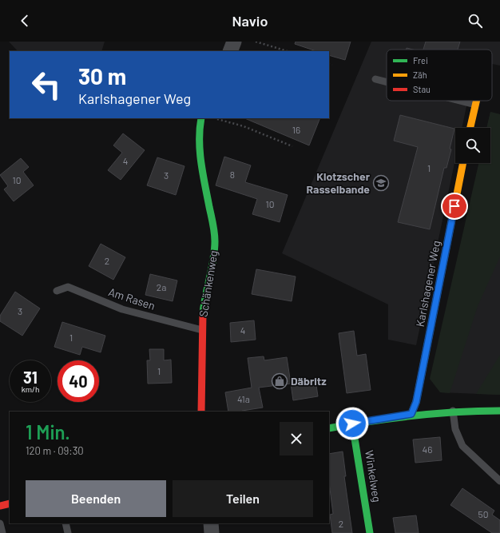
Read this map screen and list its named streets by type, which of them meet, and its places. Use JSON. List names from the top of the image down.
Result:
{
  "streets": {
    "street": ["Schänkenweg", "Karlshagener Weg", "Winkelweg"],
    "lane": ["Am Rasen"]
  },
  "crossings": [
    ["Schänkenweg", "Am Rasen"]
  ],
  "places": {
    "school or university": ["Klotzscher Rasselbande"],
    "shop": ["Däbritz"]
  },
  "house_numbers": [
    "16",
    "4",
    "1",
    "8",
    "3",
    "10",
    "10",
    "2",
    "2a",
    "3",
    "4",
    "1",
    "1",
    "41a",
    "46",
    "50",
    "2"
  ],
  "legend": ["Frei", "Zäh", "Stau"],
  "page": {
    "header": "Navio",
    "turn": ["30 m", "Karlshagener Weg"],
    "speed": "31 km/h",
    "limit": "40",
    "heading": ["1 Min.", "120 m · 09:30"],
    "buttons": ["Beenden", "Teilen"]
  }
}
